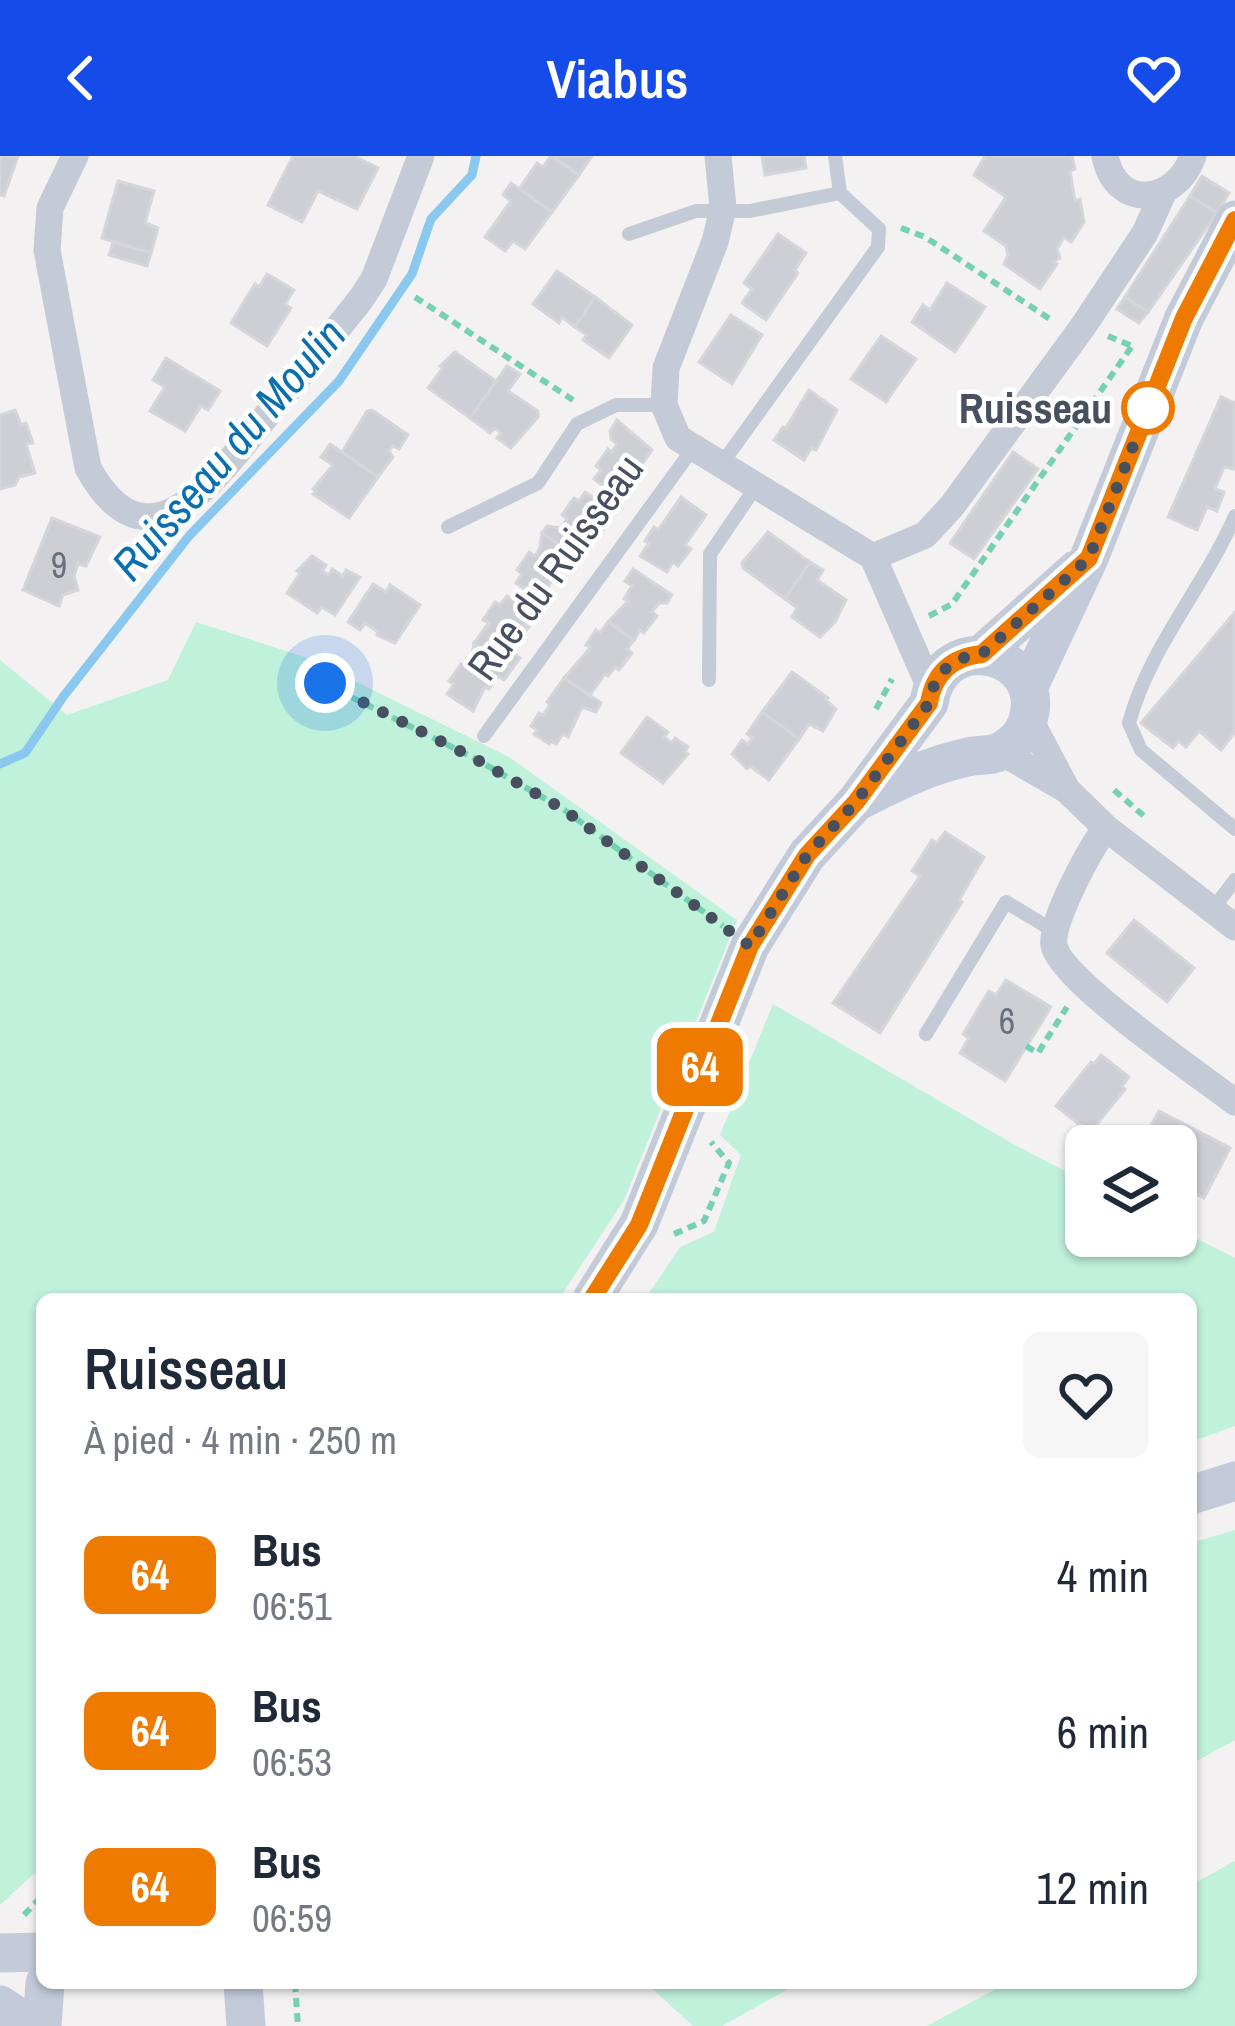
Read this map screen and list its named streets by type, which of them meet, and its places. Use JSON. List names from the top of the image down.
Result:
{
  "streets": {
    "street": ["Rue du Ruisseau"]
  },
  "water": ["Ruisseau du Moulin"],
  "places": ["Ruisseau"],
  "lines": ["bus line 64"],
  "house_numbers": ["9", "6"],
  "page": {
    "header": "Viabus",
    "on_map": "64",
    "heading": ["Ruisseau", "À pied · 4 min · 250 m"],
    "list": [
      {
        "mark": "64",
        "name": "Bus",
        "note": "06:51",
        "value": "4 min"
      },
      {
        "mark": "64",
        "name": "Bus",
        "note": "06:53",
        "value": "6 min"
      },
      {
        "mark": "64",
        "name": "Bus",
        "note": "06:59",
        "value": "12 min"
      }
    ]
  }
}
